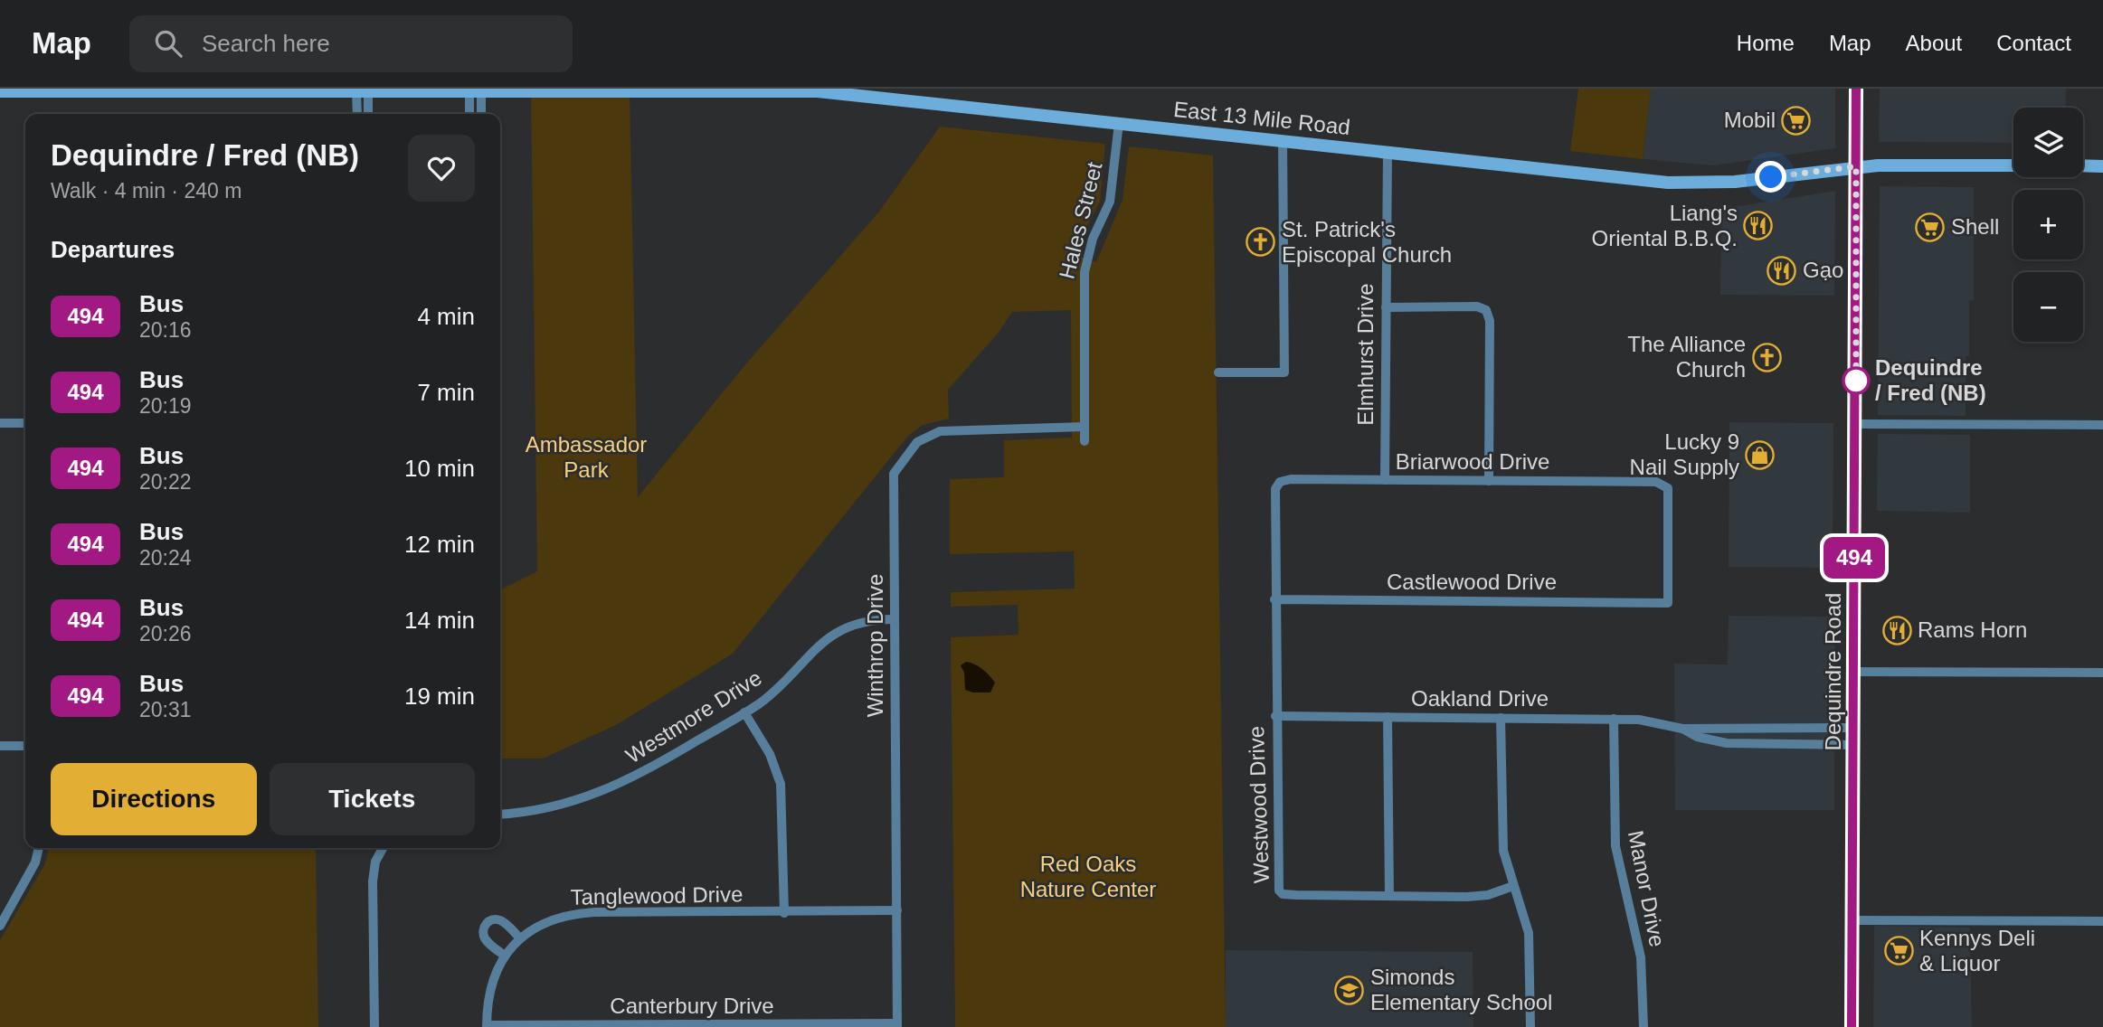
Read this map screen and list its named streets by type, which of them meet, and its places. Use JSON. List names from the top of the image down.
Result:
{
  "streets": {
    "main road": ["East 13 Mile Road", "Dequindre Road"],
    "street": [
      "Hales Street",
      "Elmhurst Drive",
      "Briarwood Drive",
      "Castlewood Drive",
      "Winthrop Drive",
      "Oakland Drive",
      "Westmore Drive",
      "Westwood Drive",
      "Manor Drive",
      "Tanglewood Drive",
      "Canterbury Drive"
    ]
  },
  "crossings": [
    ["East 13 Mile Road", "Hales Street"],
    ["East 13 Mile Road", "Elmhurst Drive"],
    ["East 13 Mile Road", "Dequindre Road"],
    ["Hales Street", "Winthrop Drive"],
    ["Elmhurst Drive", "Briarwood Drive"],
    ["Briarwood Drive", "Castlewood Drive"],
    ["Briarwood Drive", "Westwood Drive"],
    ["Castlewood Drive", "Westwood Drive"],
    ["Winthrop Drive", "Westmore Drive"],
    ["Winthrop Drive", "Tanglewood Drive"],
    ["Winthrop Drive", "Canterbury Drive"],
    ["Dequindre Road", "Oakland Drive"],
    ["Oakland Drive", "Westwood Drive"],
    ["Oakland Drive", "Manor Drive"],
    ["Tanglewood Drive", "Canterbury Drive"]
  ],
  "parks": ["Ambassador Park", "Red Oaks Nature Center"],
  "places": {
    "supermarket": ["Mobil", "Shell", "Kennys Deli & Liquor"],
    "restaurant": ["Liang's Oriental B.B.Q.", "Gạo", "Rams Horn"],
    "church": ["St. Patrick's Episcopal Church", "The Alliance Church"],
    "other": ["Dequindre / Fred (NB)"],
    "shop": ["Lucky 9 Nail Supply"],
    "school or university": ["Simonds Elementary School"]
  },
  "lines": ["bus line 494"],
  "page": {
    "header": "Map",
    "search": "Search here",
    "nav": [
      "Home",
      "Map",
      "About",
      "Contact"
    ],
    "on_map": "494",
    "map_buttons": ["+", "−"],
    "heading": [
      ["Dequindre / Fred (NB)", "Walk · 4 min · 240 m"],
      "Departures"
    ],
    "list": [
      {
        "mark": "494",
        "name": "Bus",
        "note": "20:16",
        "value": "4 min"
      },
      {
        "mark": "494",
        "name": "Bus",
        "note": "20:19",
        "value": "7 min"
      },
      {
        "mark": "494",
        "name": "Bus",
        "note": "20:22",
        "value": "10 min"
      },
      {
        "mark": "494",
        "name": "Bus",
        "note": "20:24",
        "value": "12 min"
      },
      {
        "mark": "494",
        "name": "Bus",
        "note": "20:26",
        "value": "14 min"
      },
      {
        "mark": "494",
        "name": "Bus",
        "note": "20:31",
        "value": "19 min"
      }
    ],
    "buttons": ["Directions", "Tickets"]
  }
}
